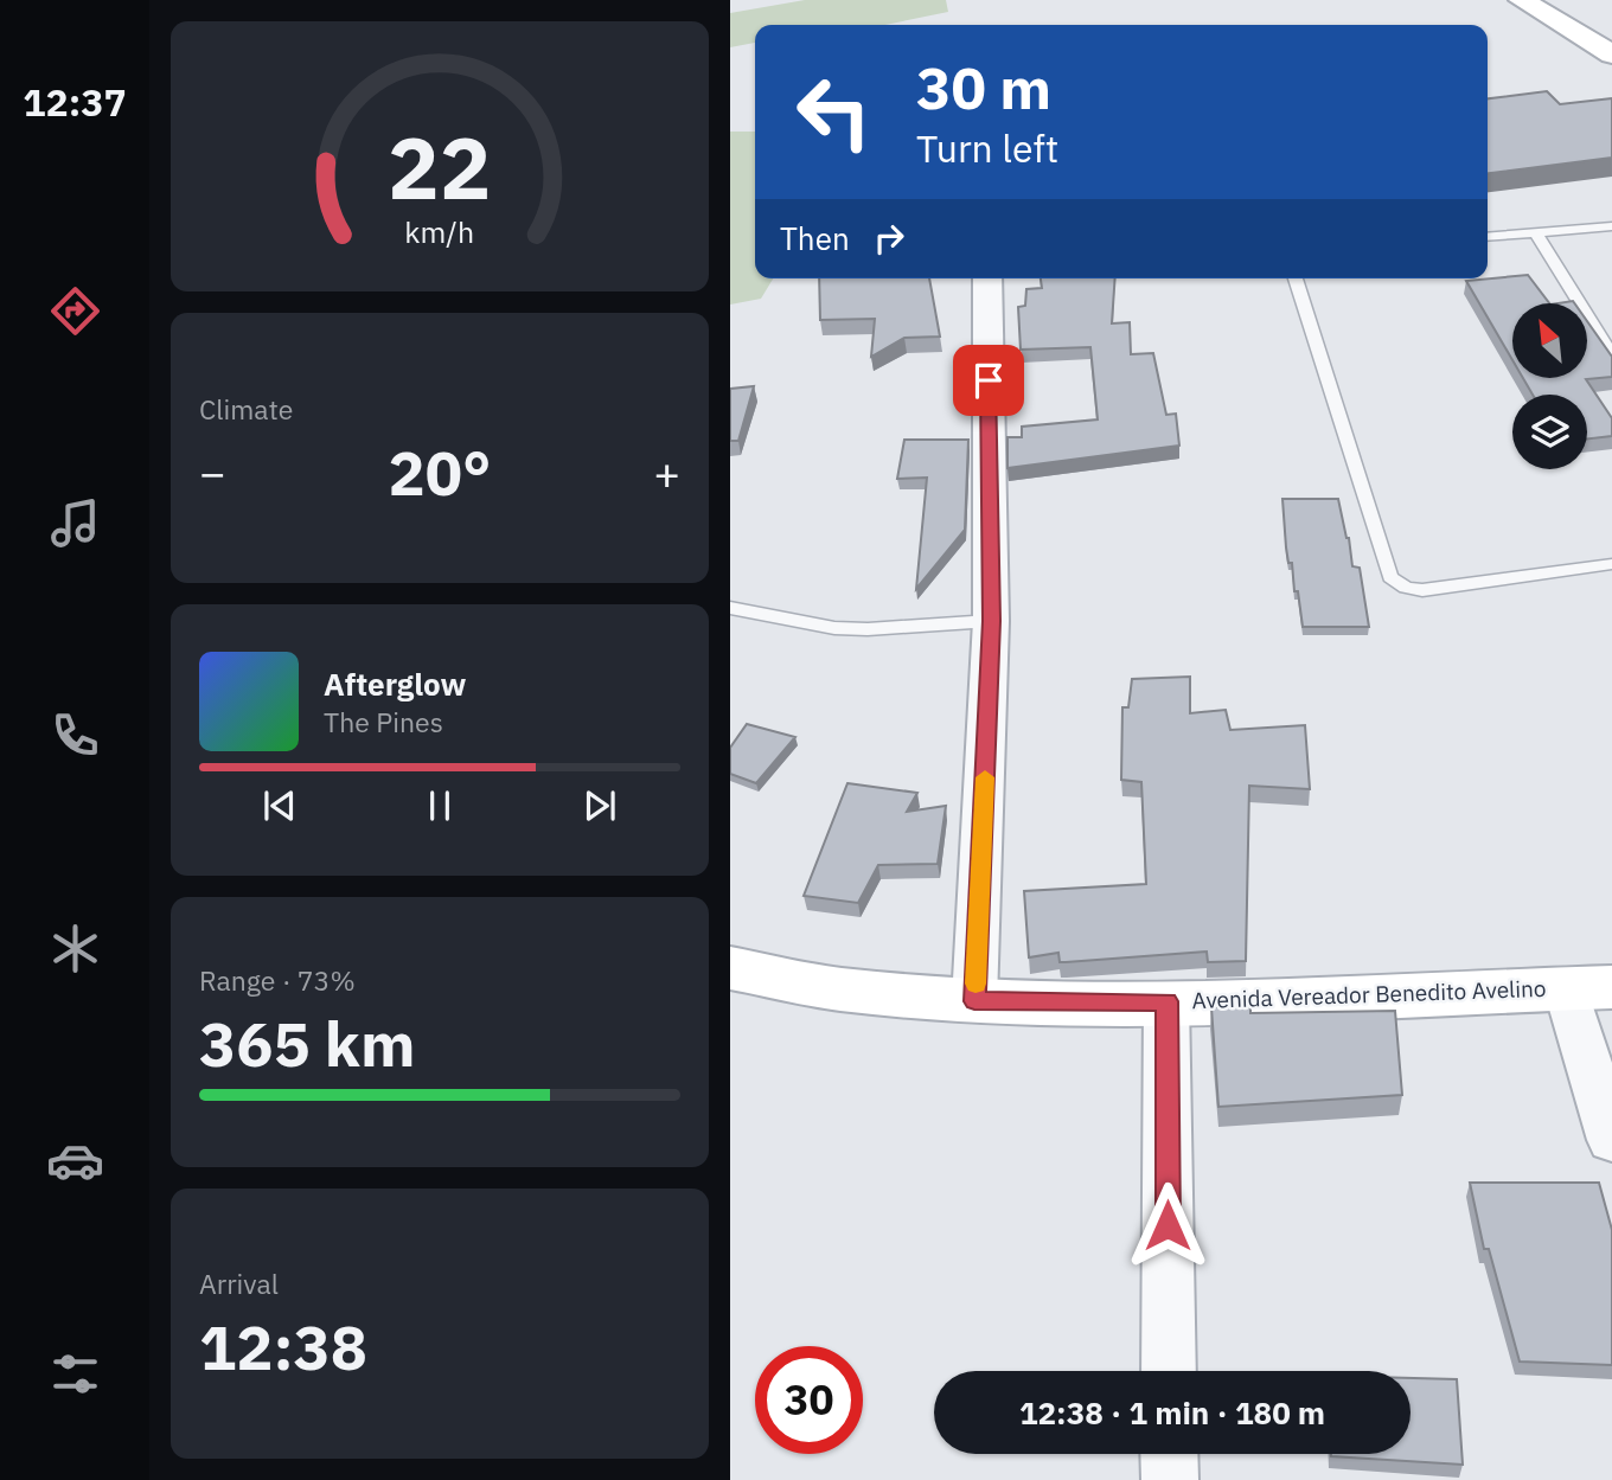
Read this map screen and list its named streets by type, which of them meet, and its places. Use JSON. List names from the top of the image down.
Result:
{
  "streets": {
    "main road": ["Avenida Vereador Benedito Avelino"]
  },
  "north": "top left",
  "page": {
    "tabs": "12:37",
    "turn": ["30 m", "Turn left"],
    "then": "Then",
    "tile": [
      "Climate",
      ["Range · 73%", "365 km"],
      ["Arrival", "12:38"]
    ],
    "heat": ["−", "20°", "+"],
    "song": ["Afterglow", "The Pines"],
    "limit": "30",
    "trip": "12:38 · 1 min · 180 m",
    "gauge": ["22", "km/h"]
  }
}
